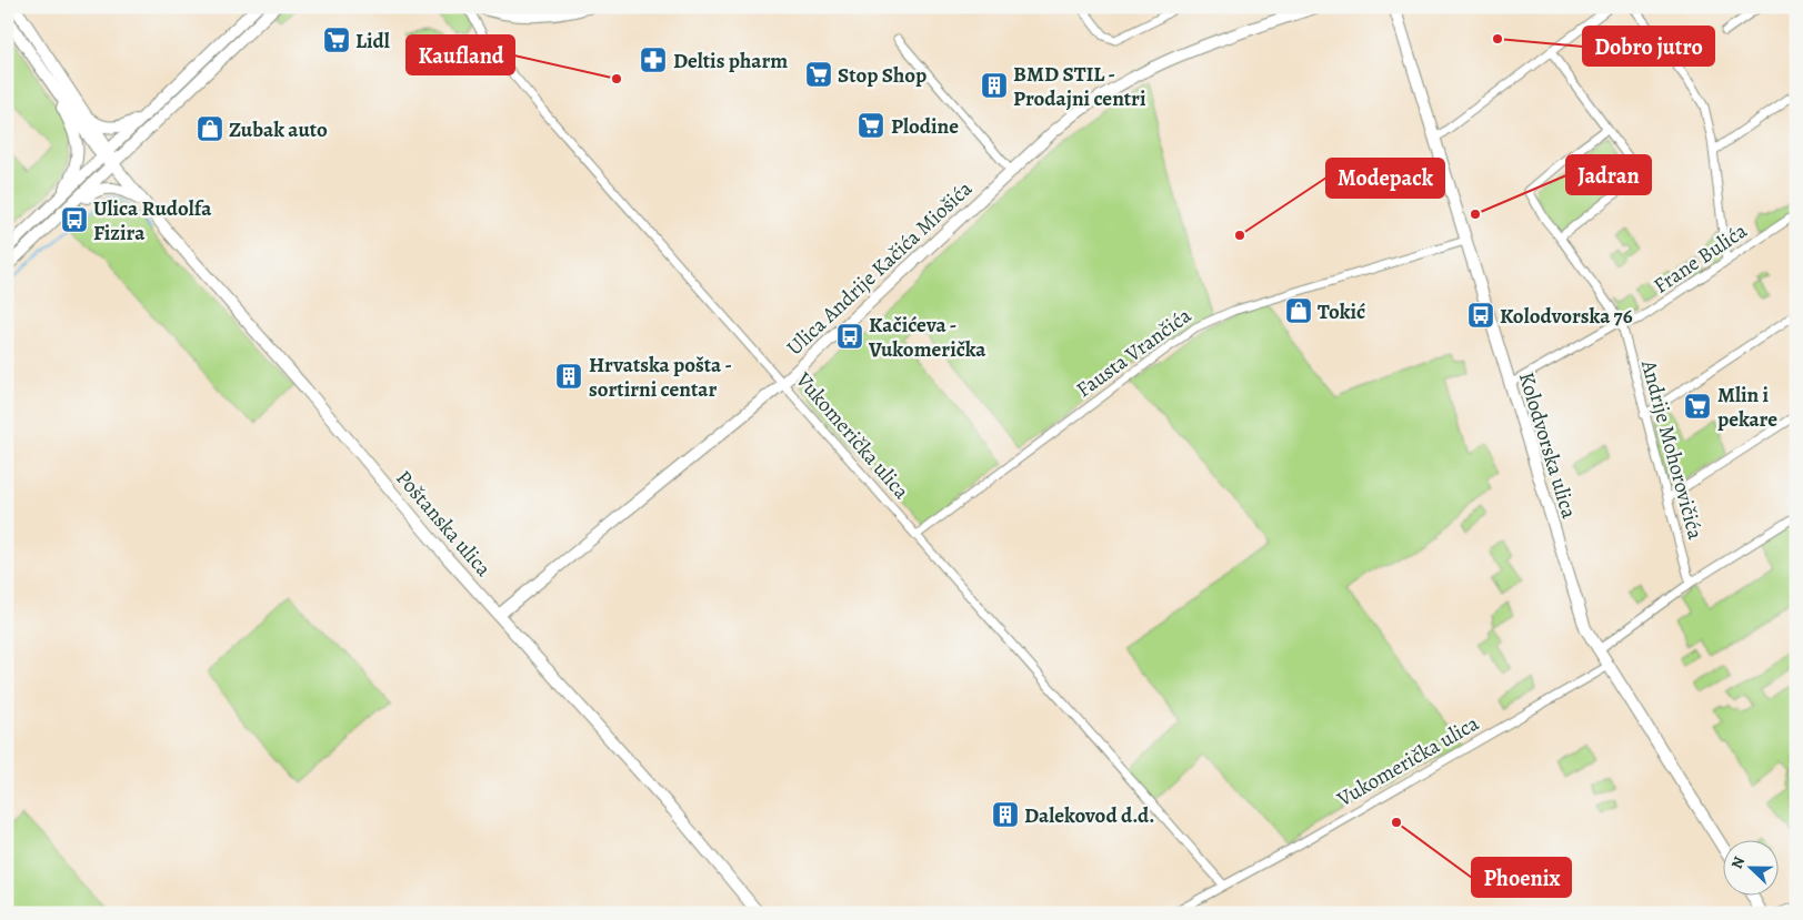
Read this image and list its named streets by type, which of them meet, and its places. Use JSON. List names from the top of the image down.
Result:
{
  "streets": {
    "main road": ["Ulica Andrije Kačića Miošića", "Kolodvorska ulica", "Poštanska ulica"],
    "street": [
      "Frane Bulića",
      "Fausta Vrančića",
      "Vukomerička ulica",
      "Andrije Mohorovičića"
    ]
  },
  "crossings": [
    ["Frane Bulića", "Kolodvorska ulica"],
    ["Frane Bulića", "Andrije Mohorovičića"],
    ["Ulica Andrije Kačića Miošića", "Vukomerička ulica"],
    ["Ulica Andrije Kačića Miošića", "Poštanska ulica"],
    ["Fausta Vrančića", "Vukomerička ulica"],
    ["Fausta Vrančića", "Kolodvorska ulica"],
    ["Vukomerička ulica", "Kolodvorska ulica"]
  ],
  "places": {
    "other": [
      "Dobro jutro",
      "Kaufland",
      "Jadran",
      "Modepack",
      "Phoenix"
    ],
    "supermarket": [
      "Lidl",
      "Stop Shop",
      "Plodine",
      "Mlin i pekare"
    ],
    "pharmacy": ["Deltis pharm"],
    "building": ["BMD STIL - Prodajni centri", "Hrvatska pošta - sortirni centar", "Dalekovod d.d."],
    "shop": ["Zubak auto", "Tokić"],
    "bus stop": ["Ulica Rudolfa Fizira", "Kolodvorska 76", "Kačićeva - Vukomerička"]
  },
  "north": "left"
}
